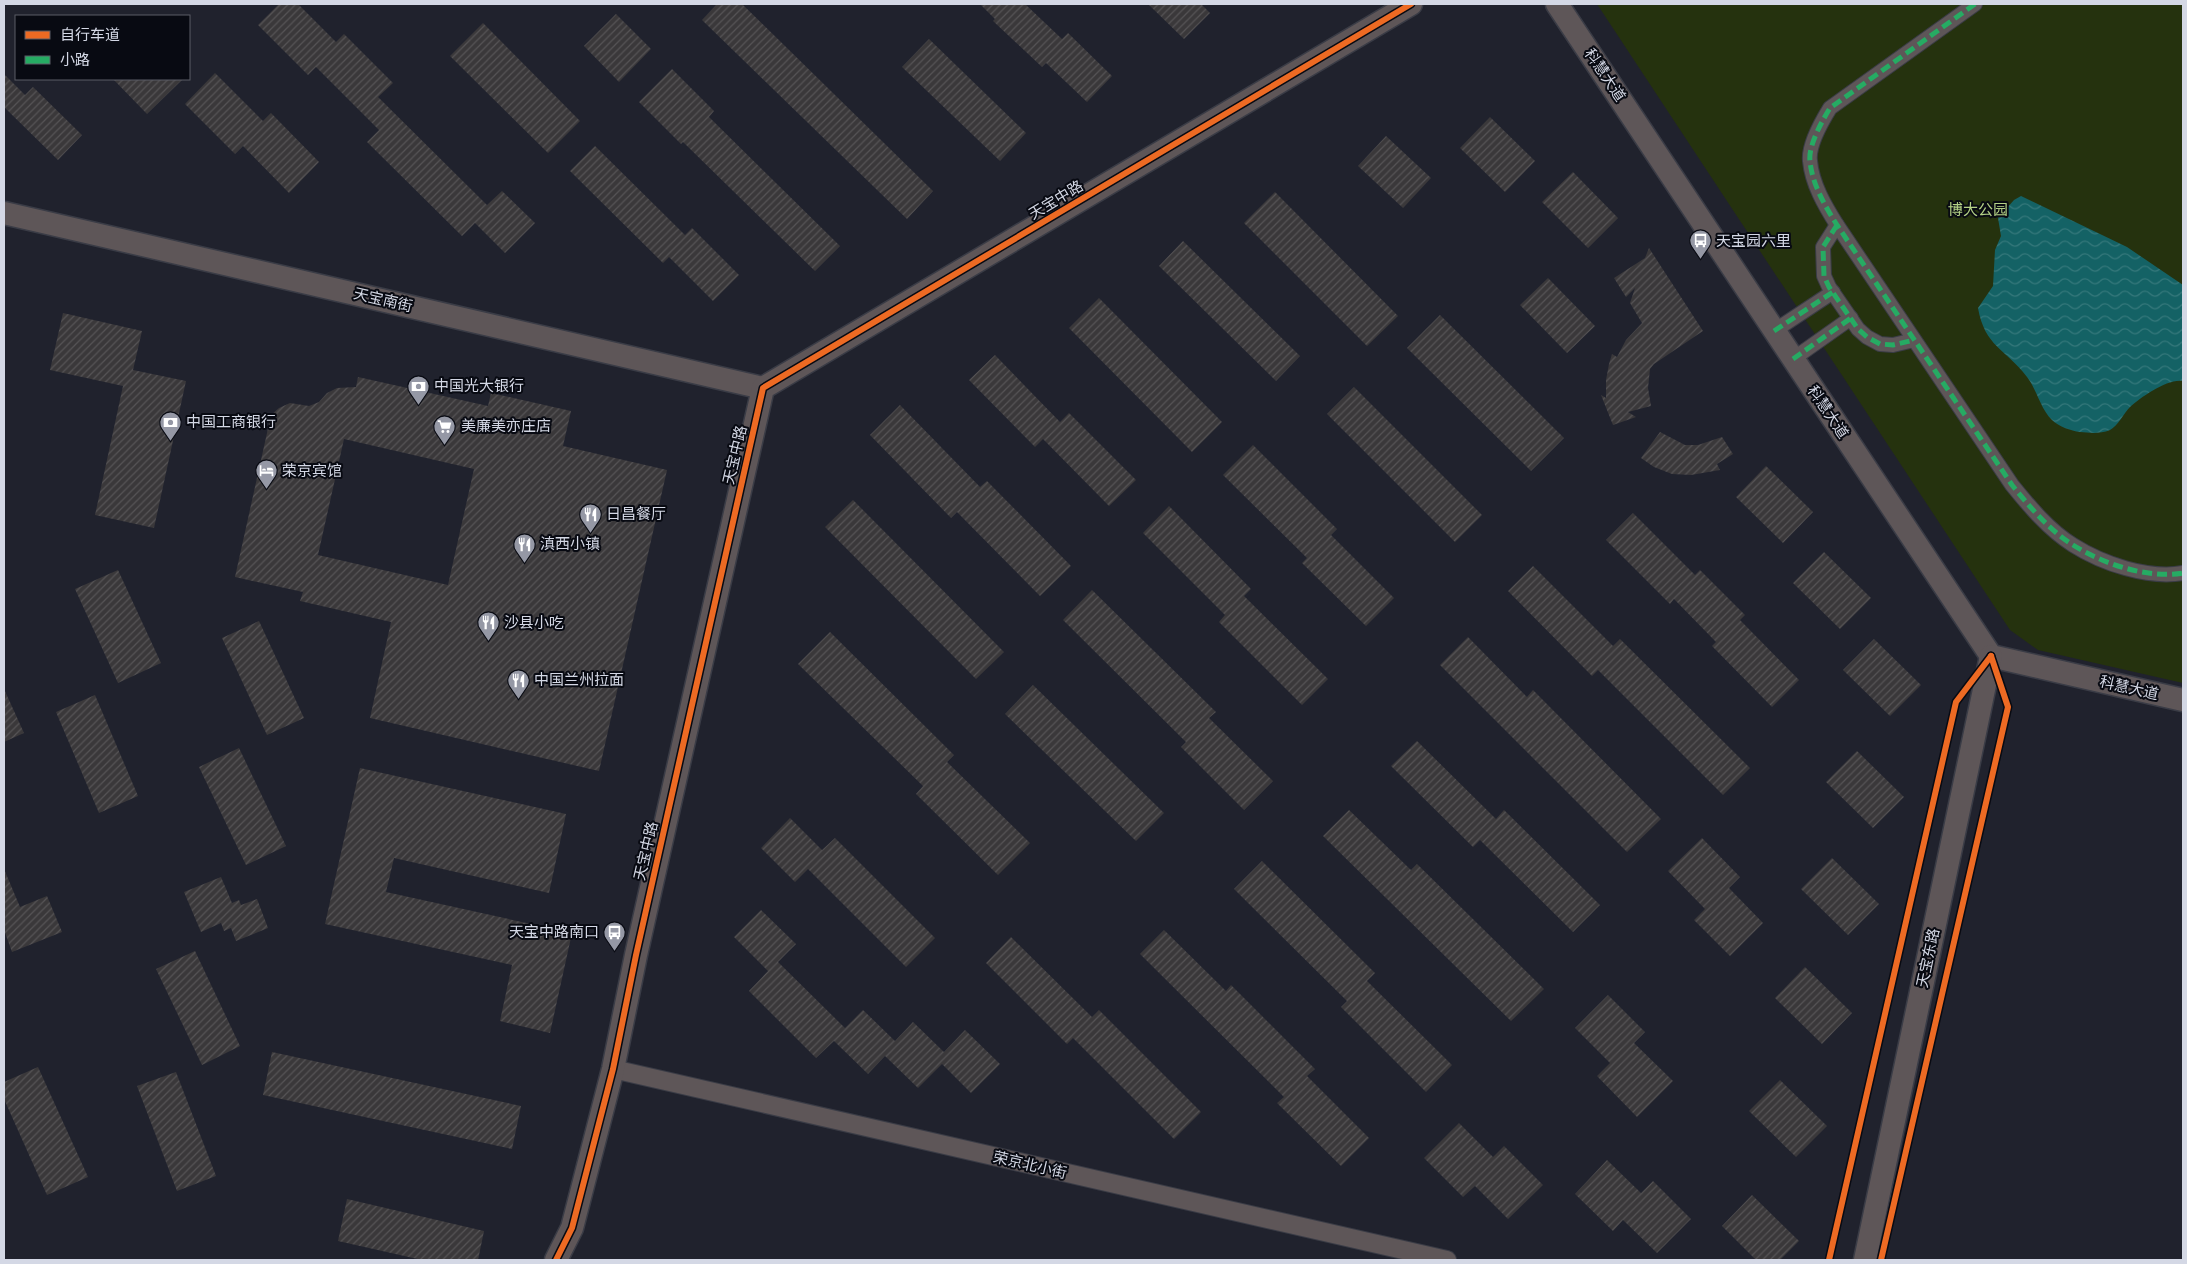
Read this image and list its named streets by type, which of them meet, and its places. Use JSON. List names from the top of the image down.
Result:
{
  "streets": {
    "street": [
      "科慧大道",
      "天宝中路",
      "天宝南街",
      "天宝东路",
      "荣京北小街"
    ]
  },
  "crossings": [
    ["科慧大道", "天宝东路"],
    ["天宝中路", "天宝南街"],
    ["天宝中路", "荣京北小街"]
  ],
  "parks": ["博大公园"],
  "places": {
    "bus stop": ["天宝园六里", "天宝中路南口"],
    "bank": ["中国光大银行", "中国工商银行"],
    "supermarket": ["美廉美亦庄店"],
    "hotel": ["荣京宾馆"],
    "restaurant": [
      "日昌餐厅",
      "滇西小镇",
      "沙县小吃",
      "中国兰州拉面"
    ]
  },
  "legend": ["自行车道", "小路"]
}
